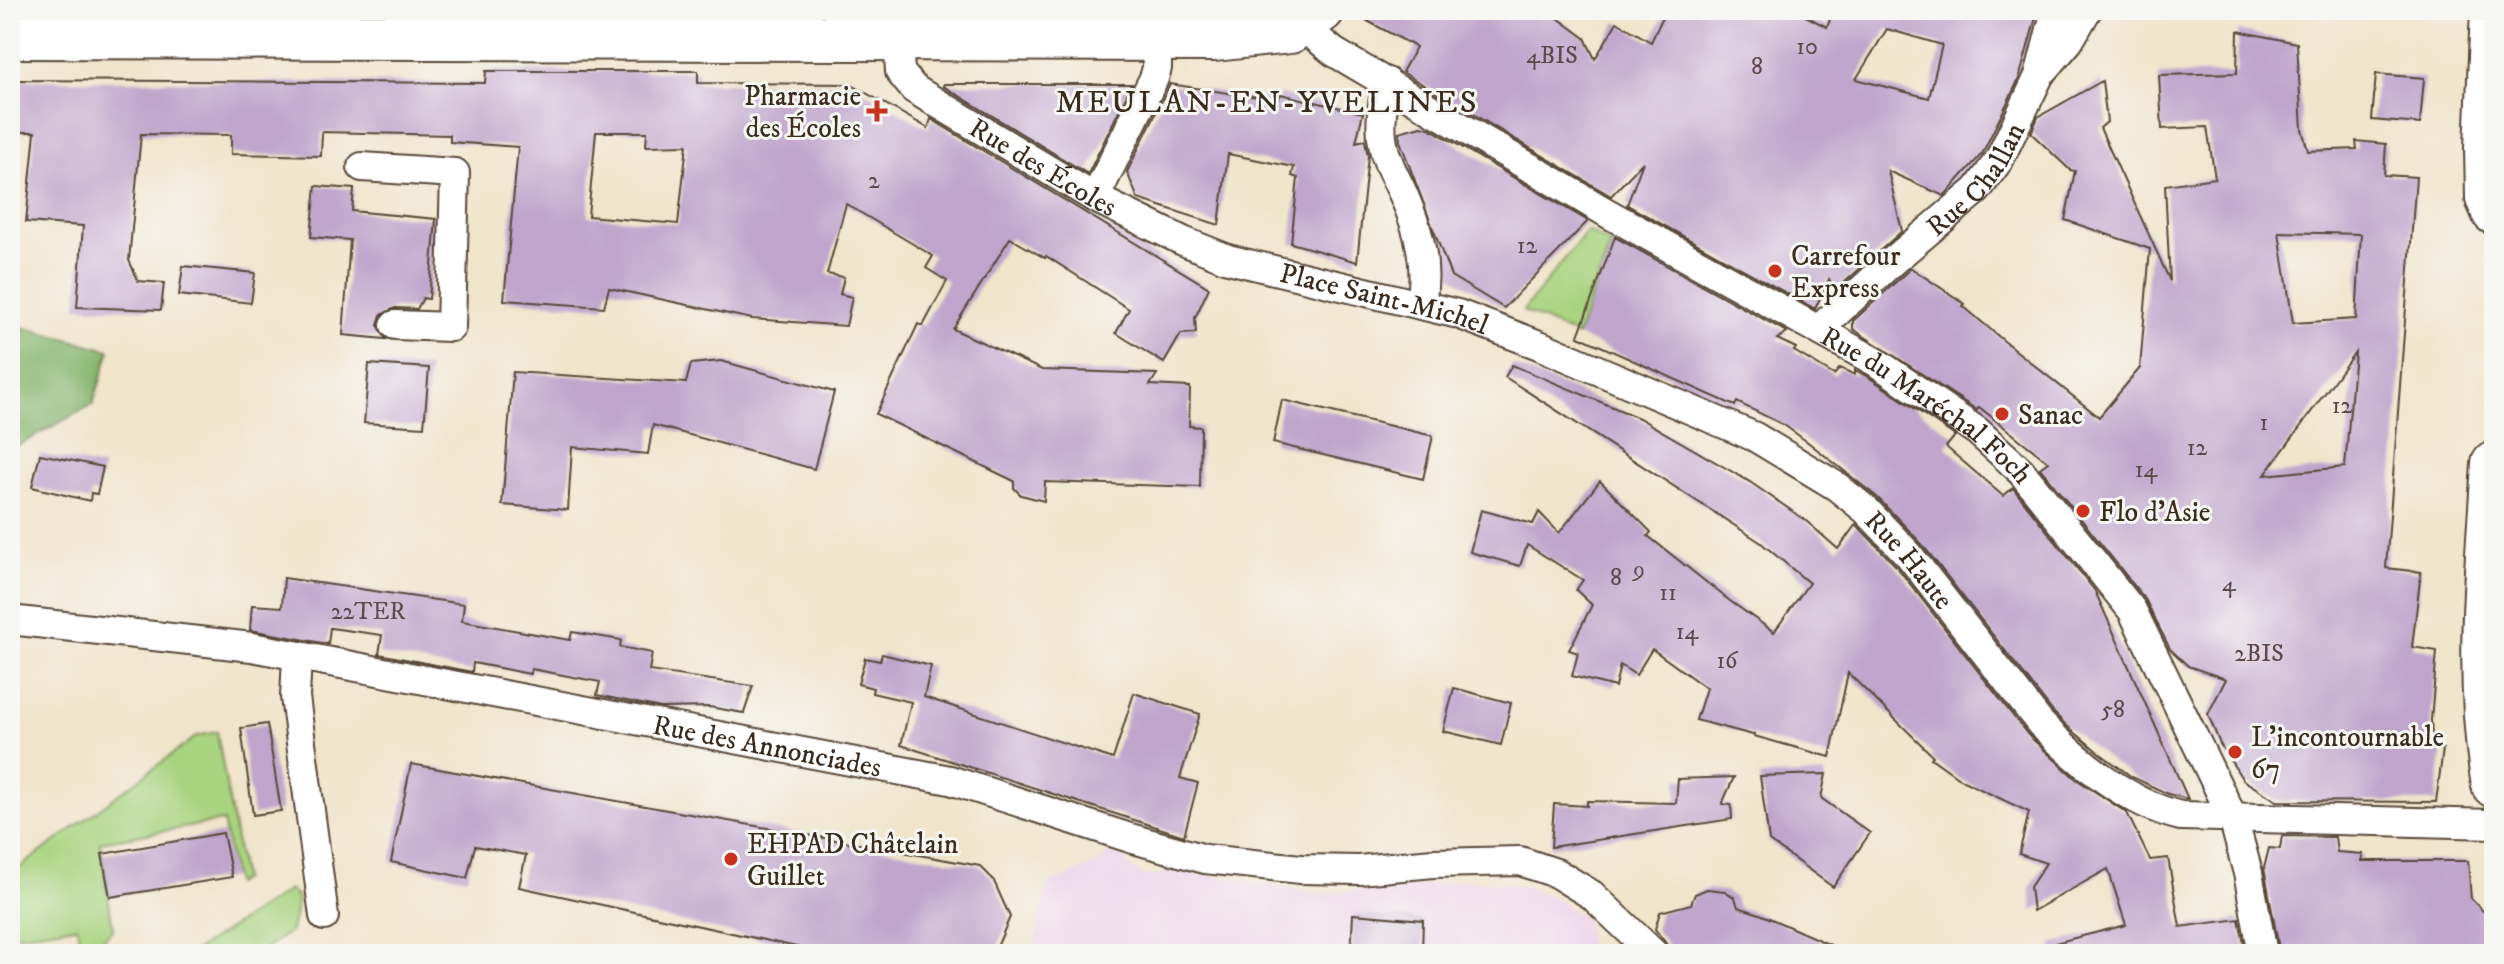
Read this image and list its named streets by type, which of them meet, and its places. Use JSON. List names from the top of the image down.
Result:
{
  "streets": {
    "street": [
      "Rue des Écoles",
      "Rue Challan",
      "Place Saint-Michel",
      "Rue du Maréchal Foch",
      "Rue Haute",
      "Rue des Annonciades"
    ]
  },
  "crossings": [
    ["Rue des Écoles", "Place Saint-Michel"],
    ["Rue Challan", "Rue du Maréchal Foch"],
    ["Place Saint-Michel", "Rue Haute"],
    ["Rue du Maréchal Foch", "Rue Haute"]
  ],
  "districts": ["MEULAN-EN-YVELINES"],
  "places": {
    "health": ["Pharmacie des Écoles"],
    "other": [
      "Carrefour Express",
      "Sanac",
      "Flo d'Asie",
      "L'incontournable 67",
      "EHPAD Châtelain Guillet"
    ]
  },
  "house_numbers": [
    "10",
    "4BIS",
    "8",
    "2",
    "12",
    "12",
    "1",
    "12",
    "14",
    "9",
    "8",
    "4",
    "11",
    "22TER",
    "14",
    "2BIS",
    "16",
    "58"
  ]
}
